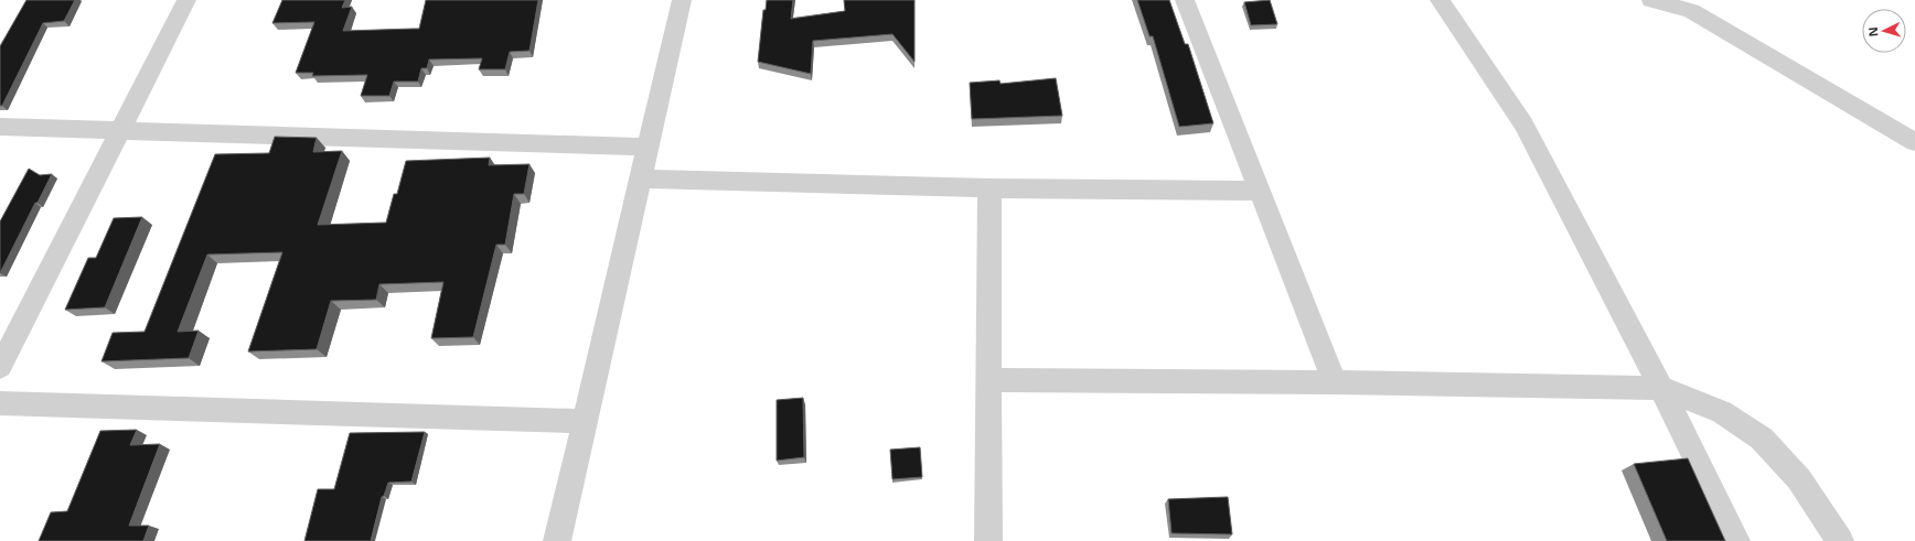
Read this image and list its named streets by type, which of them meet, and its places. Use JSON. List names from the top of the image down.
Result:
{
  "north": "left"
}
